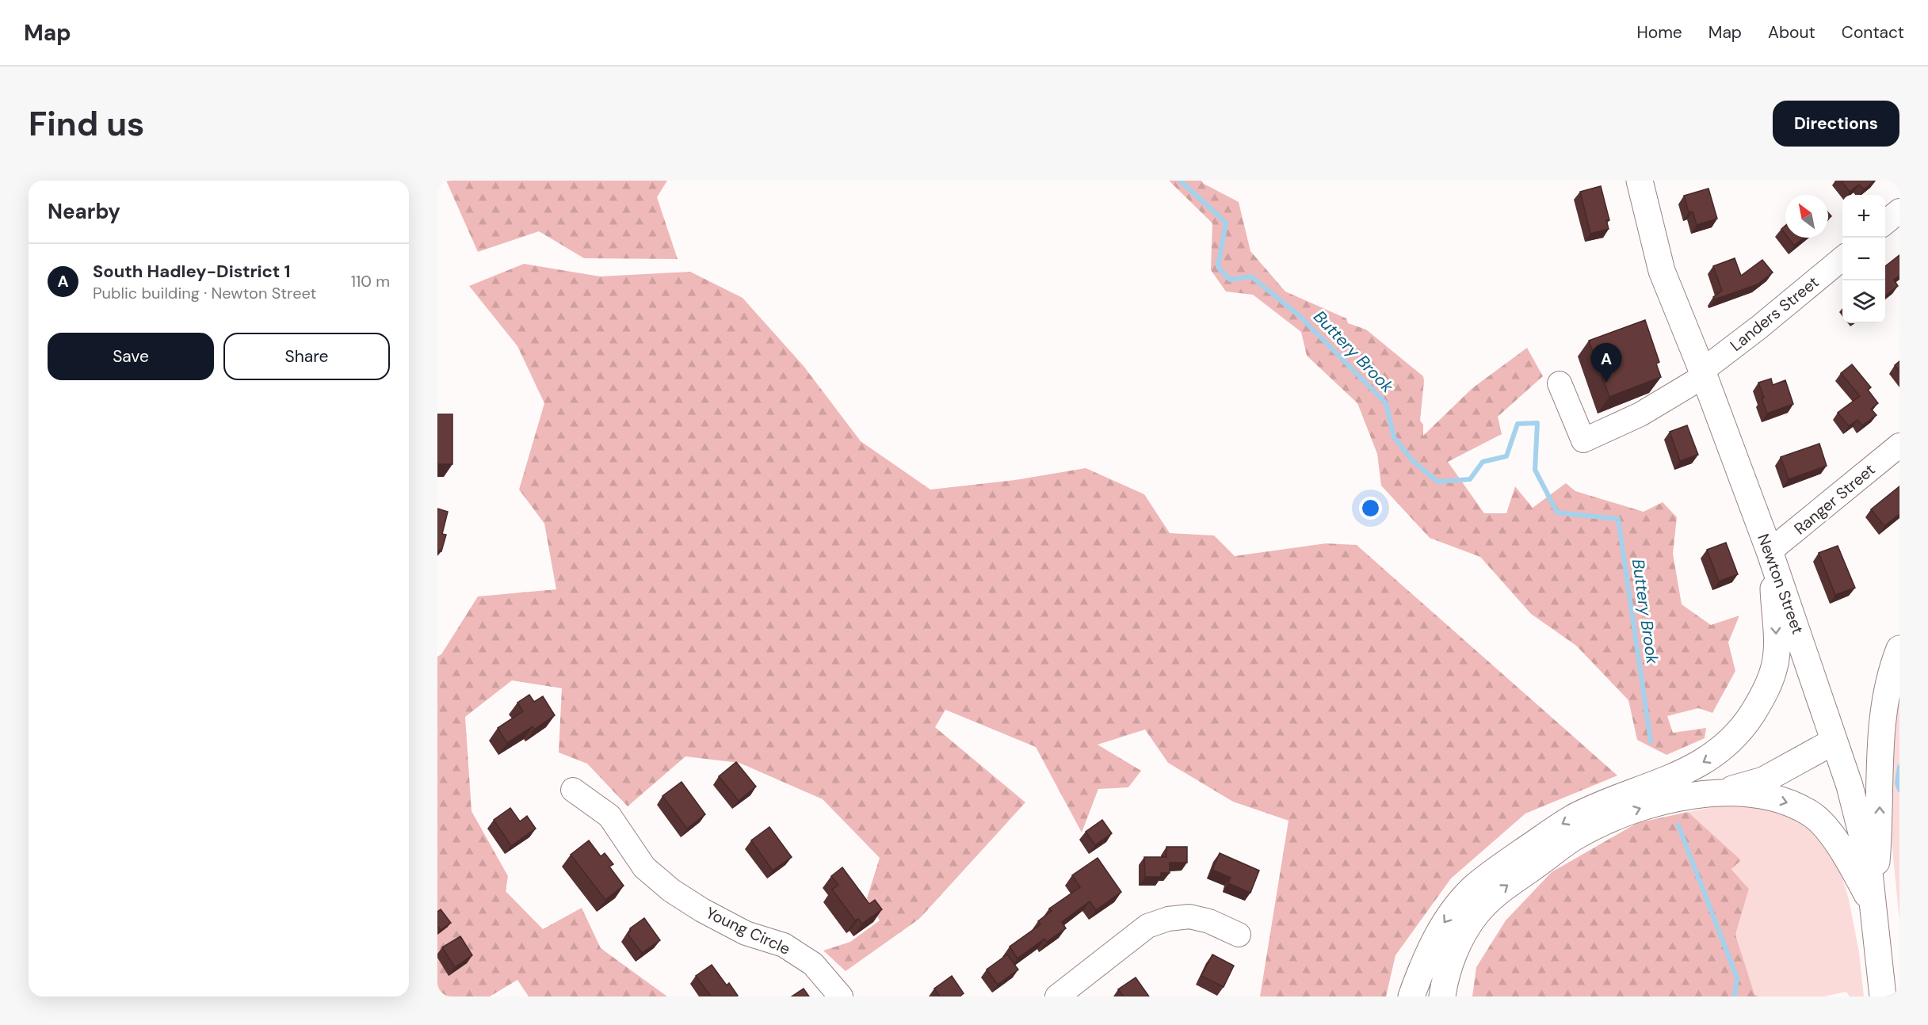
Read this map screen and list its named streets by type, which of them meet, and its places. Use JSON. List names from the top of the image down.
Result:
{
  "streets": {
    "main road": ["Newton Street"],
    "street": ["Landers Street", "Ranger Street", "Young Circle"]
  },
  "crossings": [
    ["Landers Street", "Newton Street"],
    ["Ranger Street", "Newton Street"]
  ],
  "water": ["Buttery Brook"],
  "north": "top left",
  "page": {
    "header": "Map",
    "nav": [
      "Home",
      "Map",
      "About",
      "Contact"
    ],
    "buttons": [
      "Directions",
      ["Save", "Share"]
    ],
    "title": "Find us",
    "heading": "Nearby",
    "map_buttons": ["+", "−"],
    "list": [
      {
        "mark": "A",
        "name": "South Hadley-District 1",
        "note": "Public building · Newton Street",
        "value": "110 m"
      }
    ],
    "pins": "A"
  }
}
